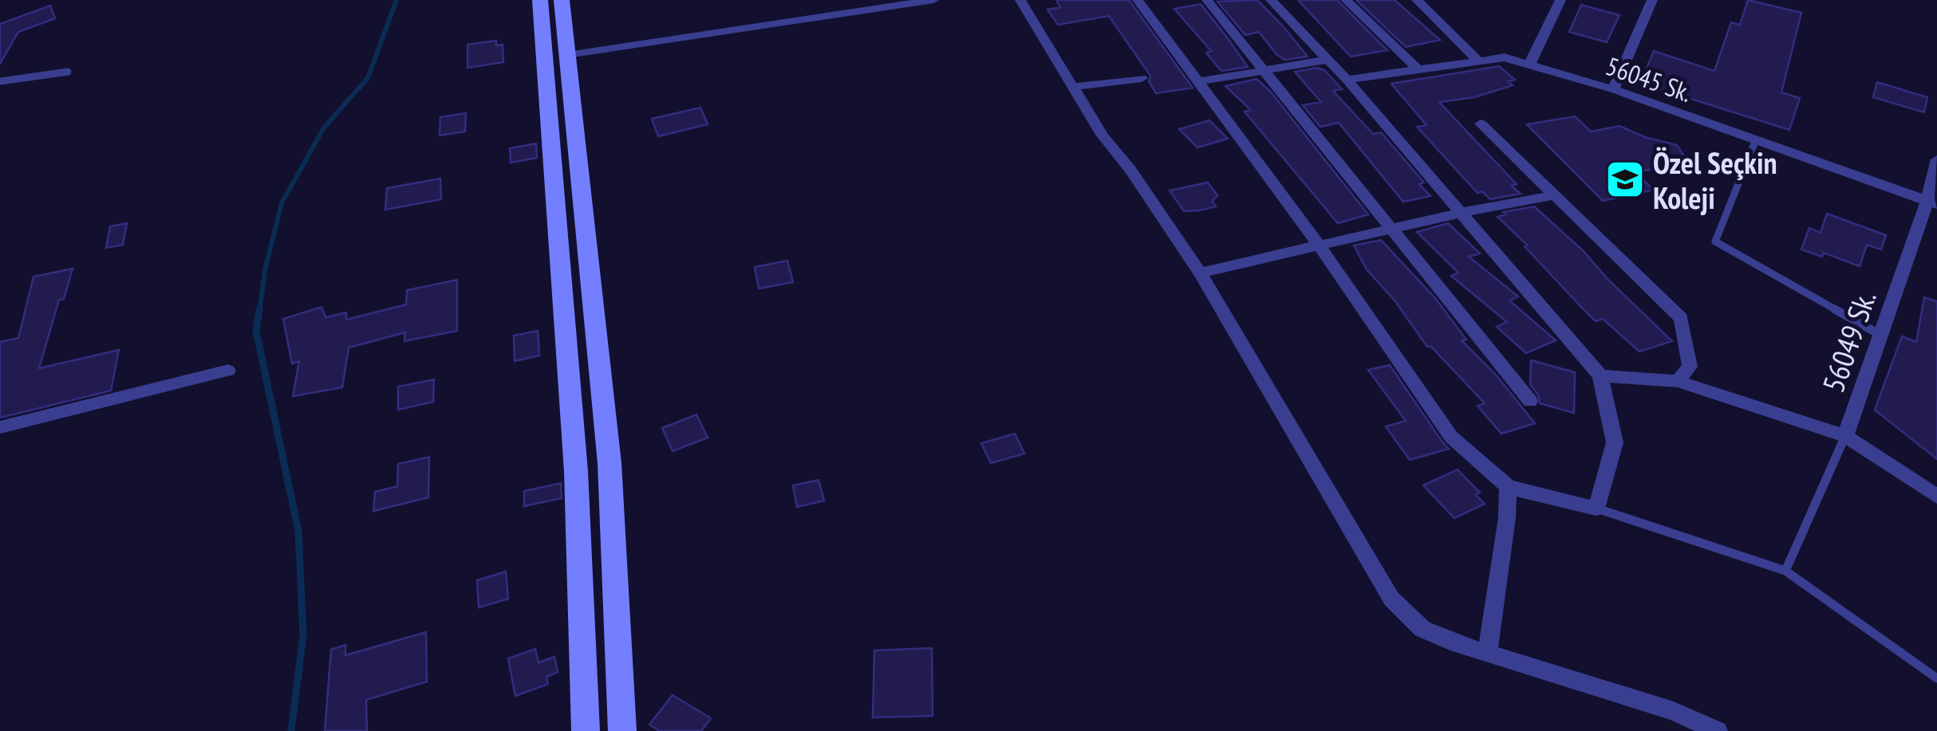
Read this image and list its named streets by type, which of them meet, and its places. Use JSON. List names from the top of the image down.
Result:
{
  "streets": {
    "street": ["56045 Sk.", "56049 Sk."]
  },
  "crossings": [
    ["56045 Sk.", "56049 Sk."]
  ],
  "places": {
    "school or university": ["Özel Seçkin Koleji"]
  }
}
